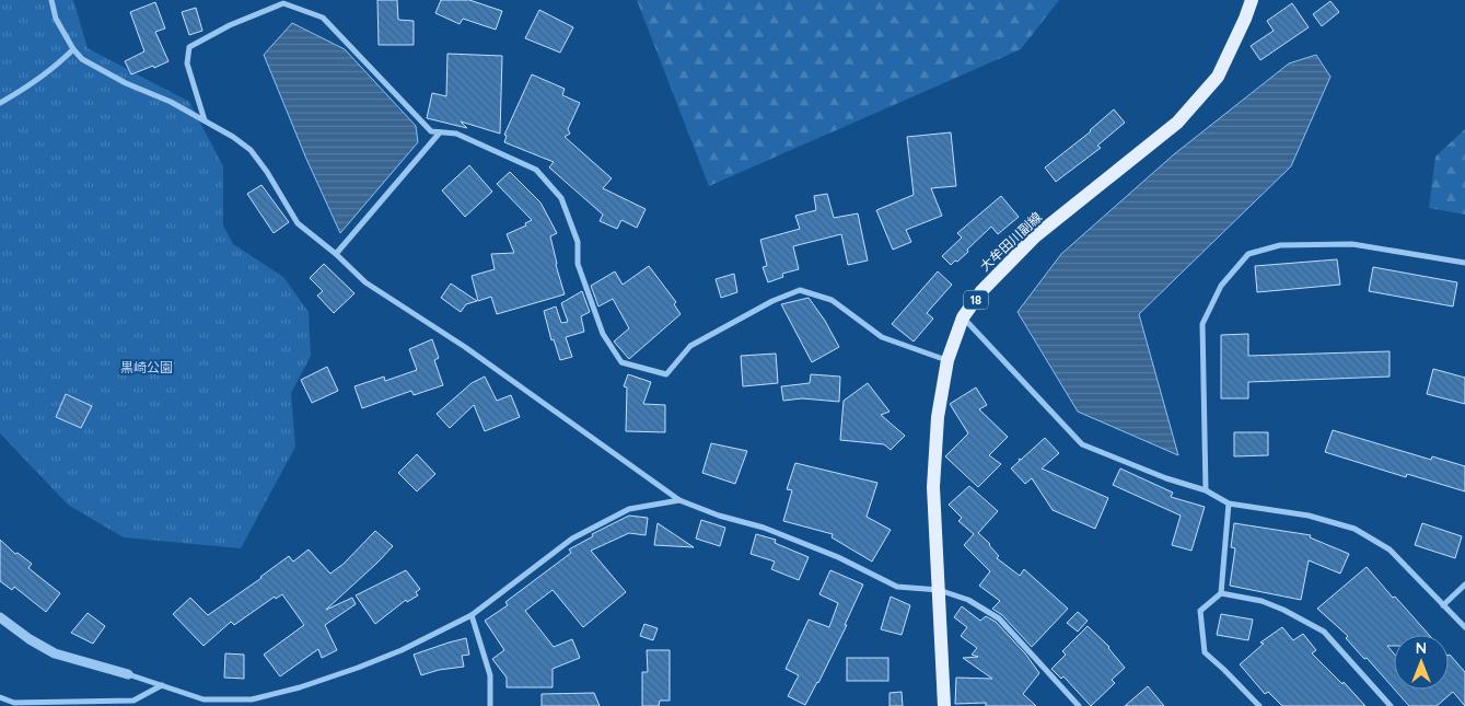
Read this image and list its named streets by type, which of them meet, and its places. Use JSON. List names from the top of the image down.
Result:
{
  "streets": {
    "main road": ["大牟田川副線", "18"]
  },
  "parks": ["黒崎公園"],
  "north": "top"
}
